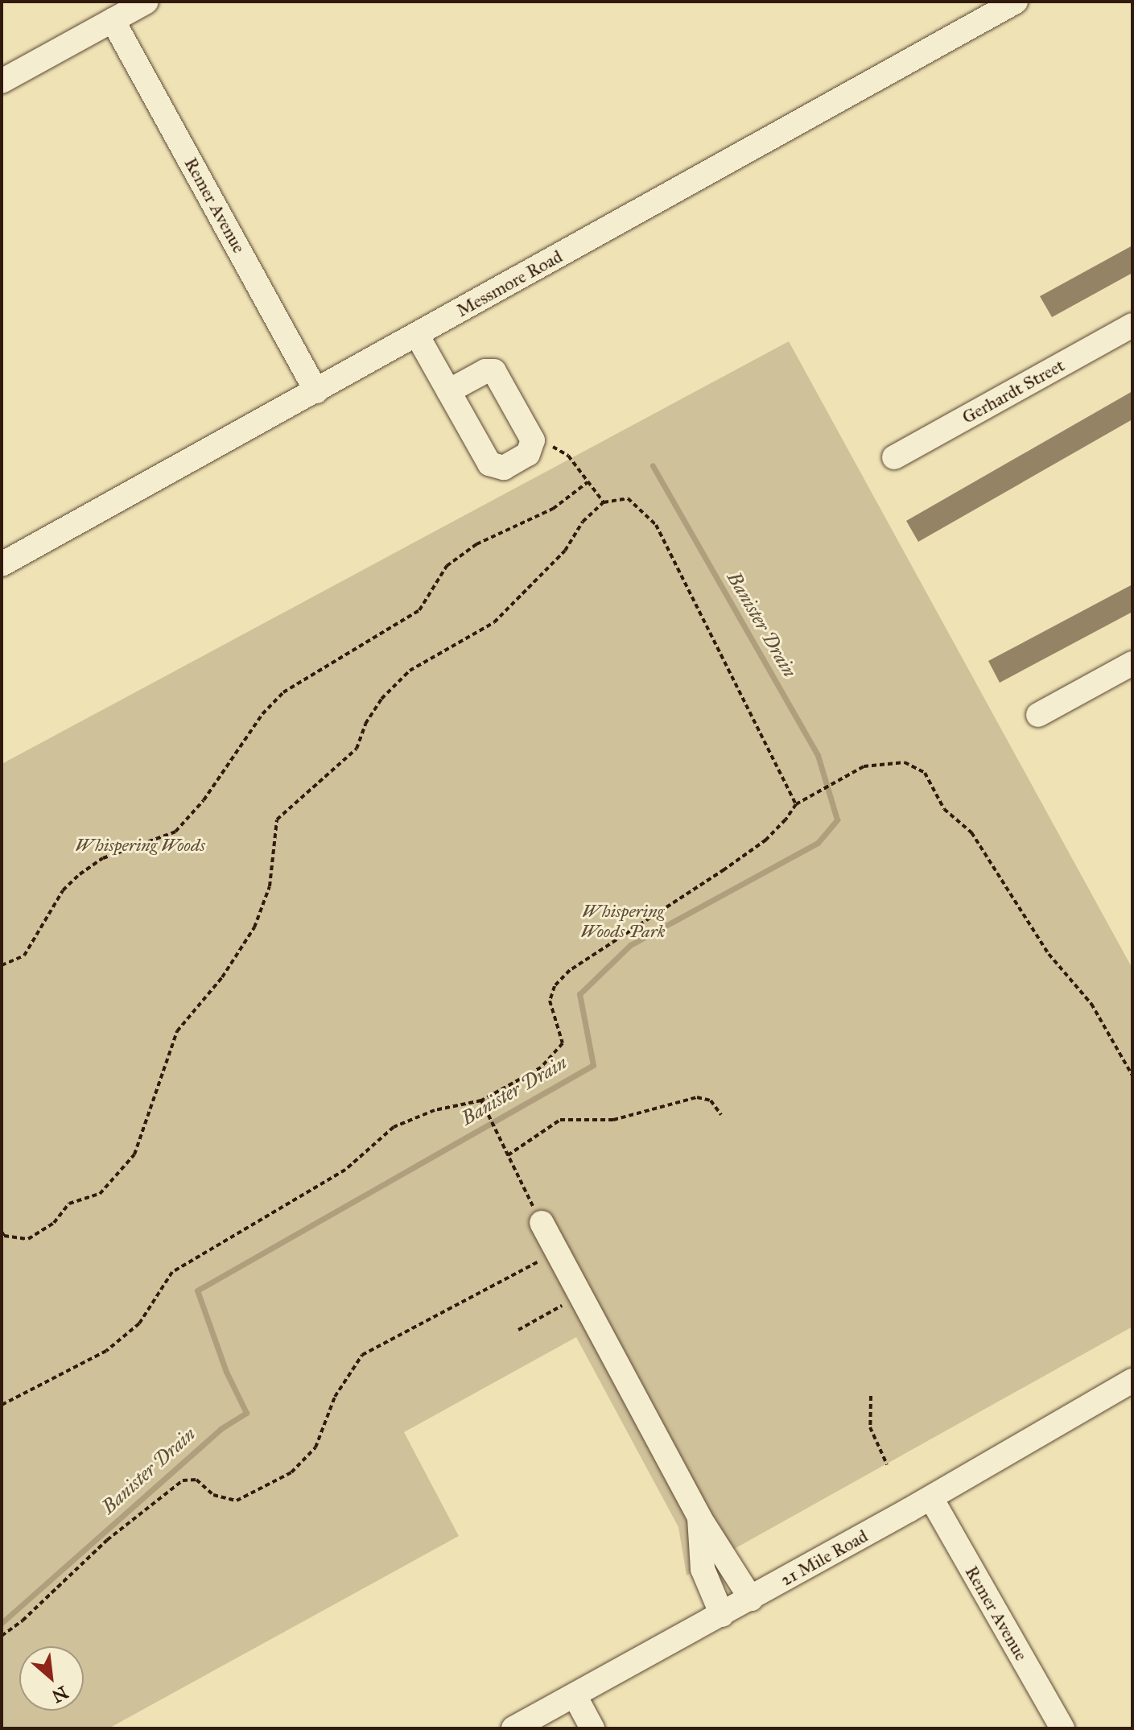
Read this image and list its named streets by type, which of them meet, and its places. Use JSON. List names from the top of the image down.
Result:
{
  "streets": {
    "street": [
      "Remer Avenue",
      "Messmore Road",
      "Gerhardt Street",
      "21 Mile Road"
    ]
  },
  "crossings": [
    ["Remer Avenue", "Messmore Road"],
    ["Remer Avenue", "21 Mile Road"]
  ],
  "water": ["Banister Drain"],
  "parks": ["Whispering Woods", "Whispering Woods Park"],
  "north": "bottom right"
}
